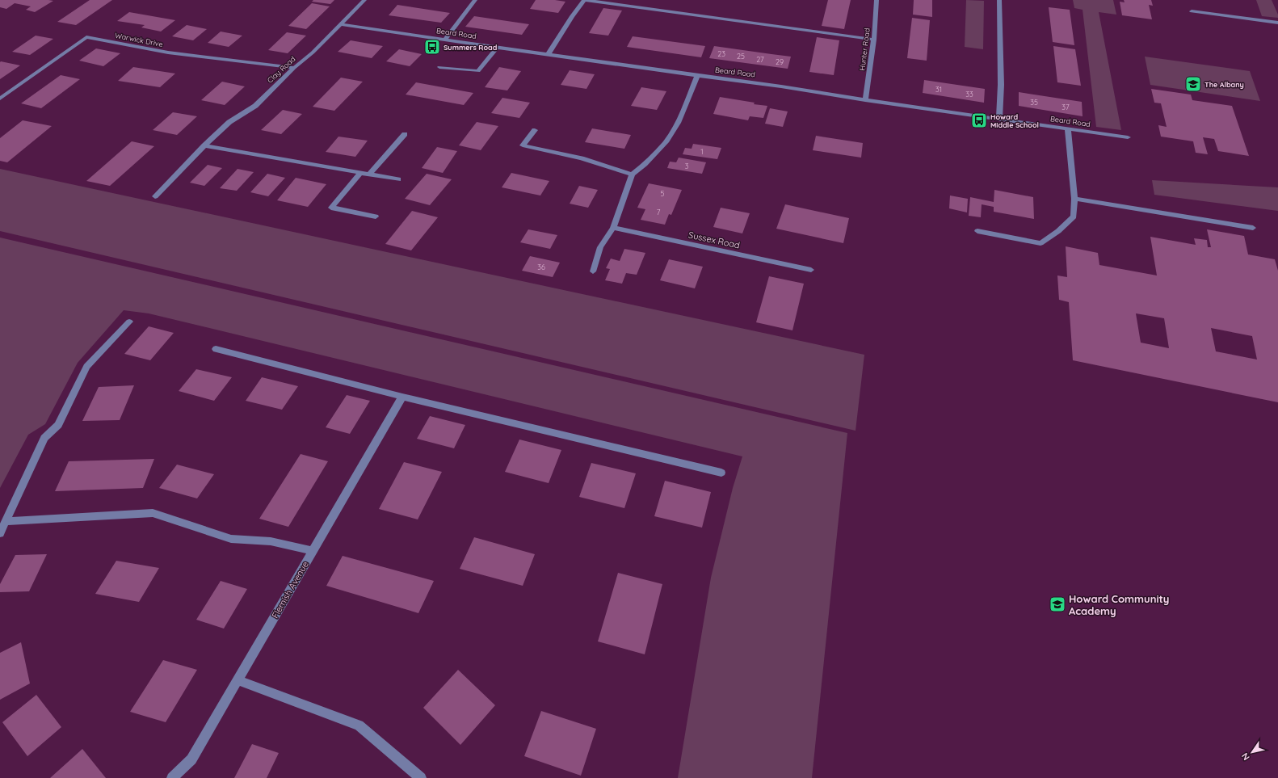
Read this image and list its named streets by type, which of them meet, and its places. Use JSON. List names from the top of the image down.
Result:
{
  "streets": {
    "street": [
      "Beard Road",
      "Warwick Drive",
      "Hunter Road",
      "Clay Road",
      "Sussex Road",
      "Flemish Avenue"
    ]
  },
  "crossings": [
    ["Beard Road", "Hunter Road"],
    ["Beard Road", "Clay Road"],
    ["Warwick Drive", "Clay Road"]
  ],
  "places": {
    "bus stop": ["Summers Road", "Howard Middle School"],
    "school or university": ["The Albany", "Howard Community Academy"]
  },
  "house_numbers": [
    "23",
    "25",
    "27",
    "29",
    "31",
    "33",
    "35",
    "37",
    "1",
    "3",
    "5",
    "7",
    "36"
  ],
  "north": "bottom left"
}
